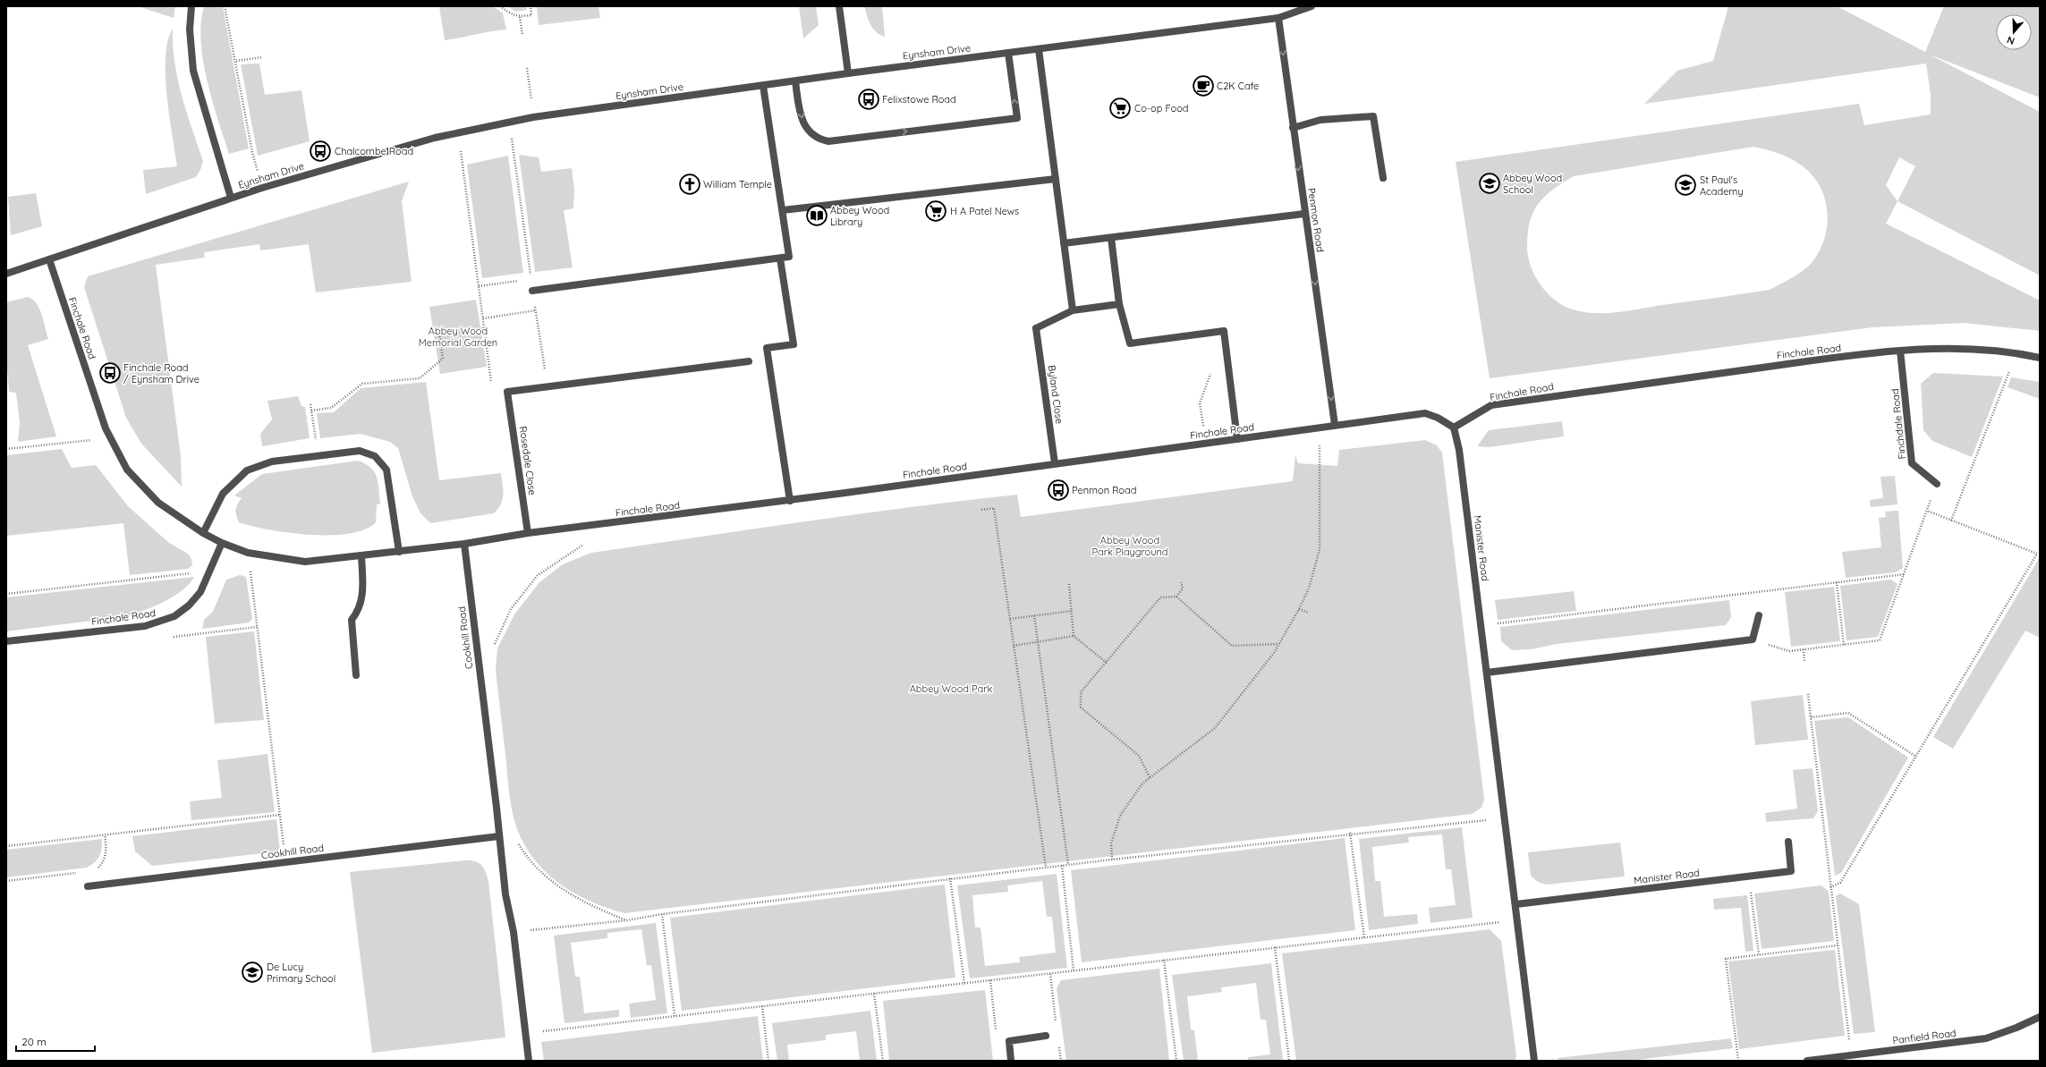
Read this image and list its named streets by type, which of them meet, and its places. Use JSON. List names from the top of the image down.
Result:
{
  "streets": {
    "street": [
      "Eynsham Drive",
      "Penmon Road",
      "Finchale Road",
      "Byland Close",
      "Finchdale Road",
      "Rosedale Close",
      "Manister Road",
      "Cookhill Road",
      "Panfield Road"
    ]
  },
  "crossings": [
    ["Eynsham Drive", "Penmon Road"],
    ["Eynsham Drive", "Finchale Road"],
    ["Penmon Road", "Finchale Road"],
    ["Finchale Road", "Byland Close"],
    ["Finchale Road", "Finchdale Road"],
    ["Finchale Road", "Rosedale Close"],
    ["Finchale Road", "Manister Road"],
    ["Finchale Road", "Cookhill Road"]
  ],
  "one_way": ["Penmon Road"],
  "parks": ["Abbey Wood Memorial Garden", "Abbey Wood Park Playground", "Abbey Wood Park"],
  "places": {
    "cafe": ["C2K Cafe"],
    "bus stop": [
      "Felixstowe Road",
      "Chalcombe Road",
      "Finchale Road / Eynsham Drive",
      "Penmon Road"
    ],
    "supermarket": ["Co-op Food", "H A Patel News"],
    "school or university": ["Abbey Wood School", "St Paul's Academy", "De Lucy Primary School"],
    "church": ["William Temple"],
    "library": ["Abbey Wood Library"]
  },
  "scale_bar": "20 m",
  "north": "bottom"
}
